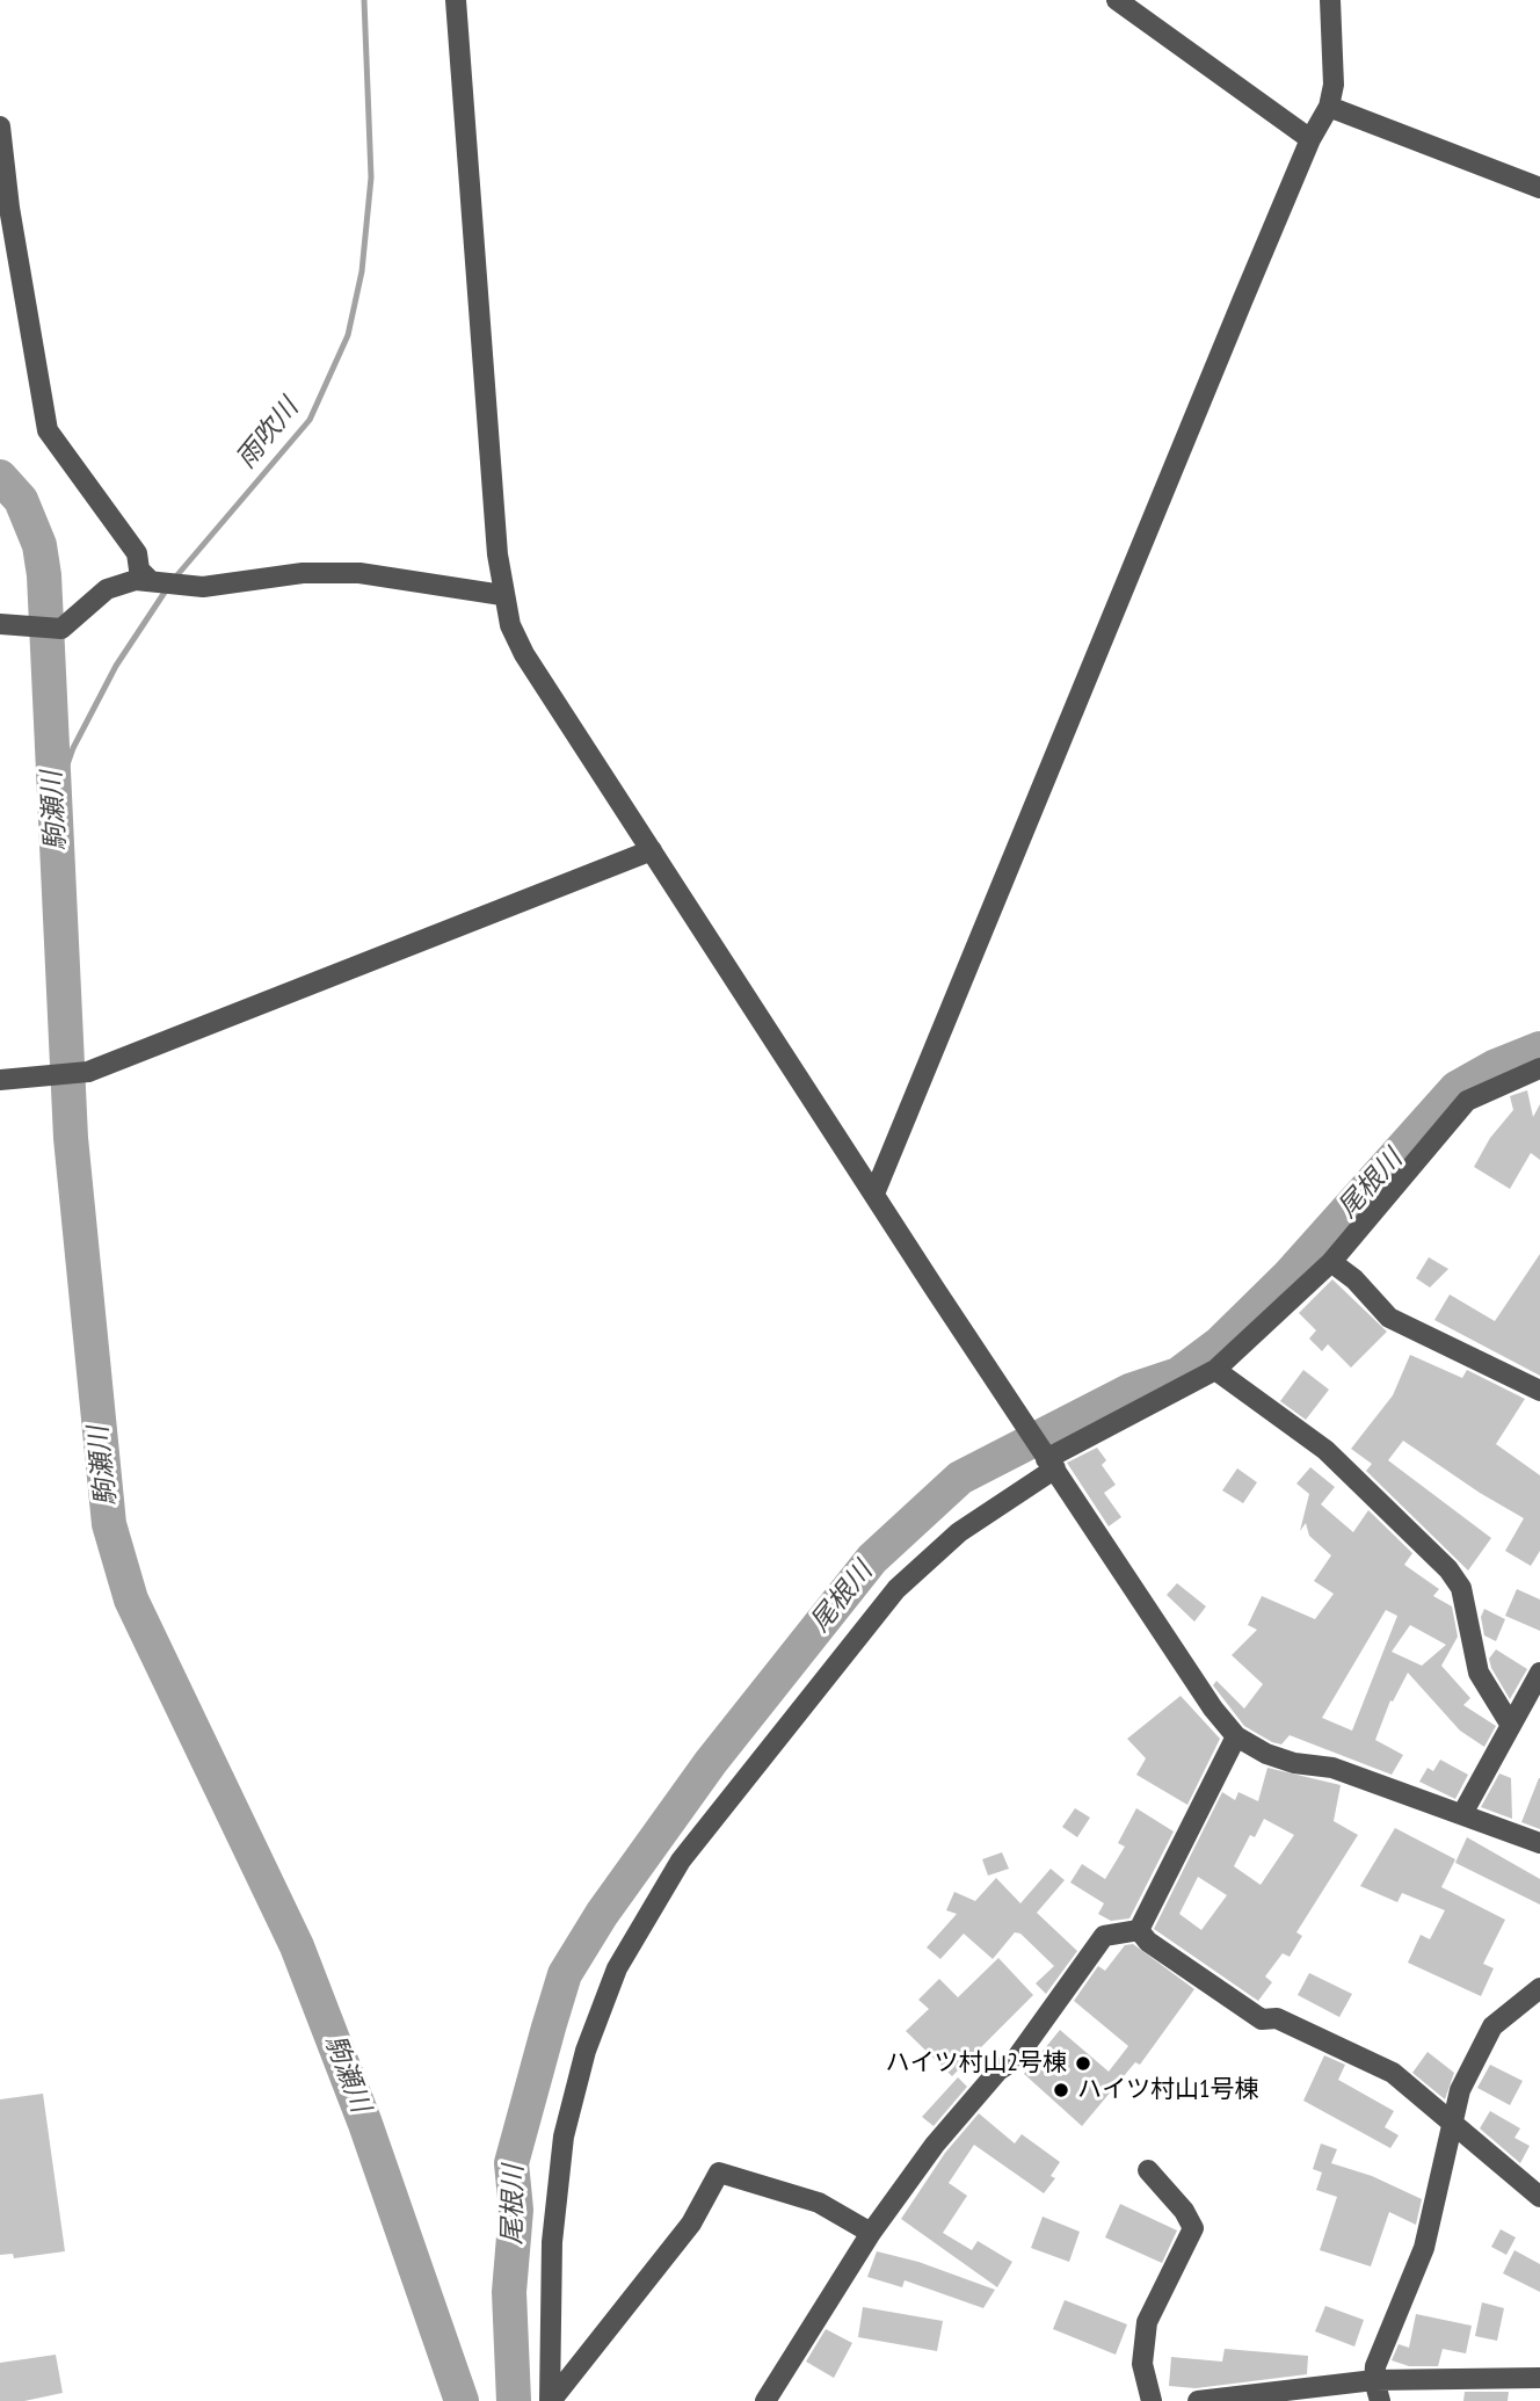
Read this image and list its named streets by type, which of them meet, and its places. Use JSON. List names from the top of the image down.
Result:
{
  "water": ["雨吹川", "駒瀬川", "尾根川"],
  "places": ["ハイツ村山2号棟", "ハイツ村山1号棟"]
}
